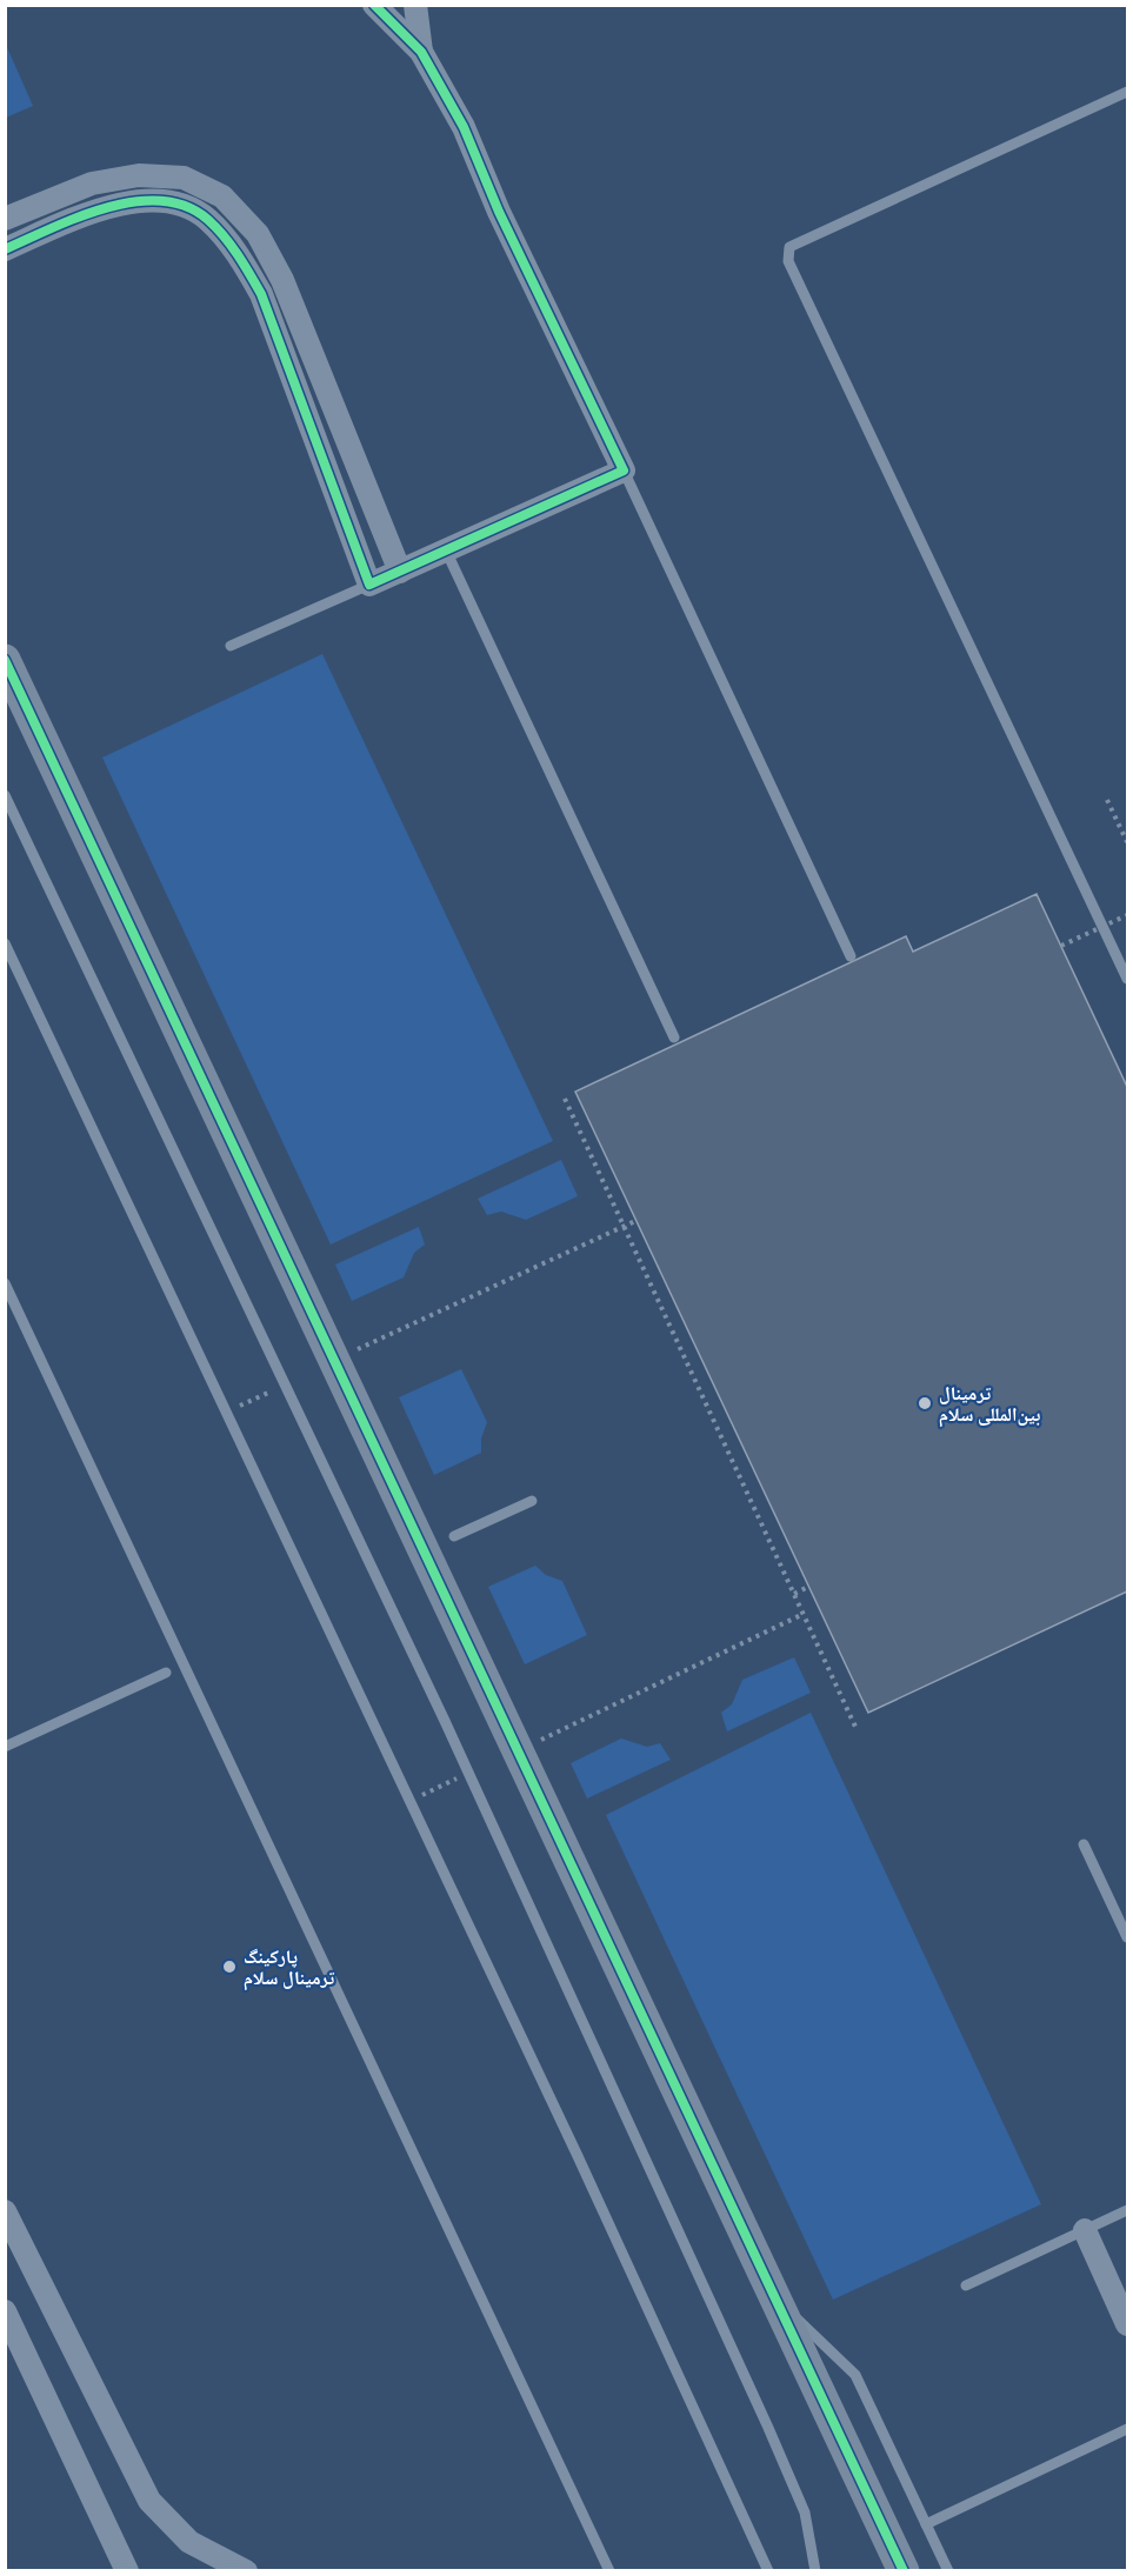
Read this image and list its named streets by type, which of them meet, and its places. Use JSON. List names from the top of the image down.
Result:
{
  "places": ["ترمینال بین‌المللی سلام", "پارکینگ ترمینال سلام"]
}
